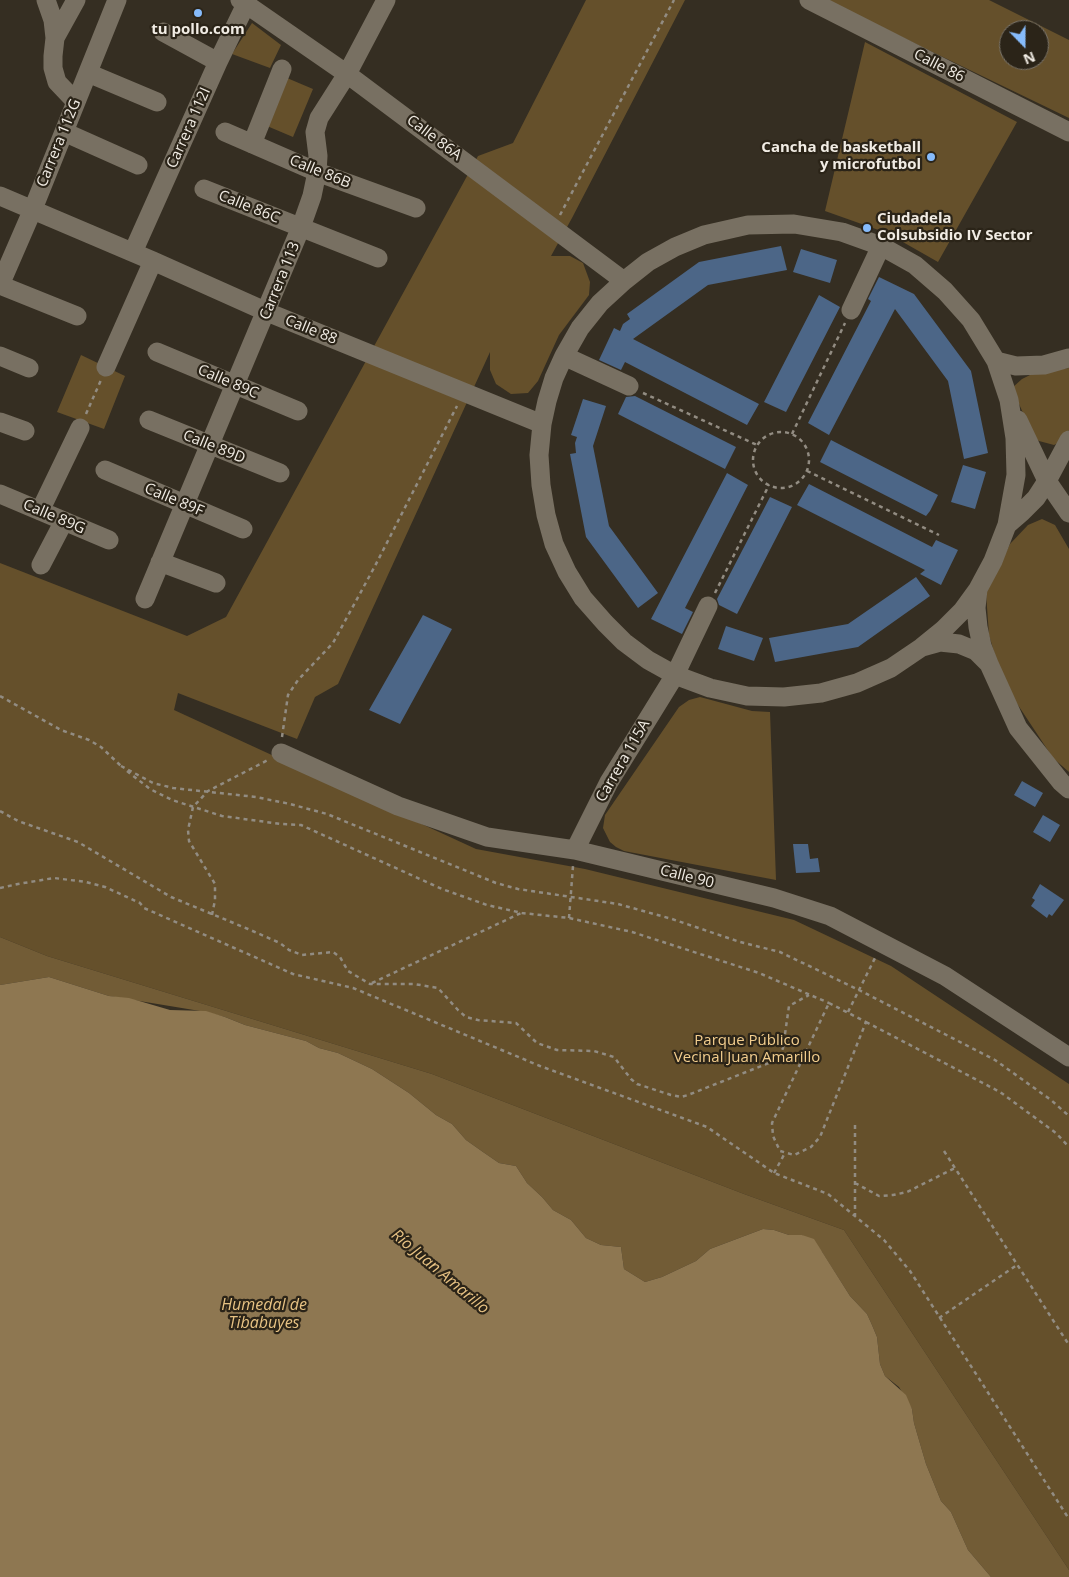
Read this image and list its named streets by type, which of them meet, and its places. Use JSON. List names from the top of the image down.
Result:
{
  "streets": {
    "street": [
      "Calle 86",
      "Carrera 112I",
      "Calle 86A",
      "Carrera 112G",
      "Calle 86B",
      "Calle 86C",
      "Carrera 113",
      "Calle 88",
      "Calle 89C",
      "Calle 89D",
      "Calle 89F",
      "Calle 89G",
      "Carrera 115A",
      "Calle 90"
    ]
  },
  "crossings": [
    ["Carrera 112I", "Calle 86A"],
    ["Carrera 112I", "Calle 88"],
    ["Calle 86A", "Carrera 113"],
    ["Carrera 112G", "Calle 88"],
    ["Calle 86B", "Carrera 113"],
    ["Calle 86C", "Carrera 113"],
    ["Carrera 113", "Calle 88"],
    ["Carrera 113", "Calle 89C"],
    ["Carrera 113", "Calle 89D"],
    ["Carrera 113", "Calle 89F"],
    ["Carrera 115A", "Calle 90"]
  ],
  "water": ["Río Juan Amarillo", "Humedal de Tibabuyes"],
  "parks": ["Parque Público Vecinal Juan Amarillo"],
  "places": ["tu pollo.com", "Cancha de basketball y microfutbol", "Ciudadela Colsubsidio IV Sector"],
  "north": "bottom"
}
